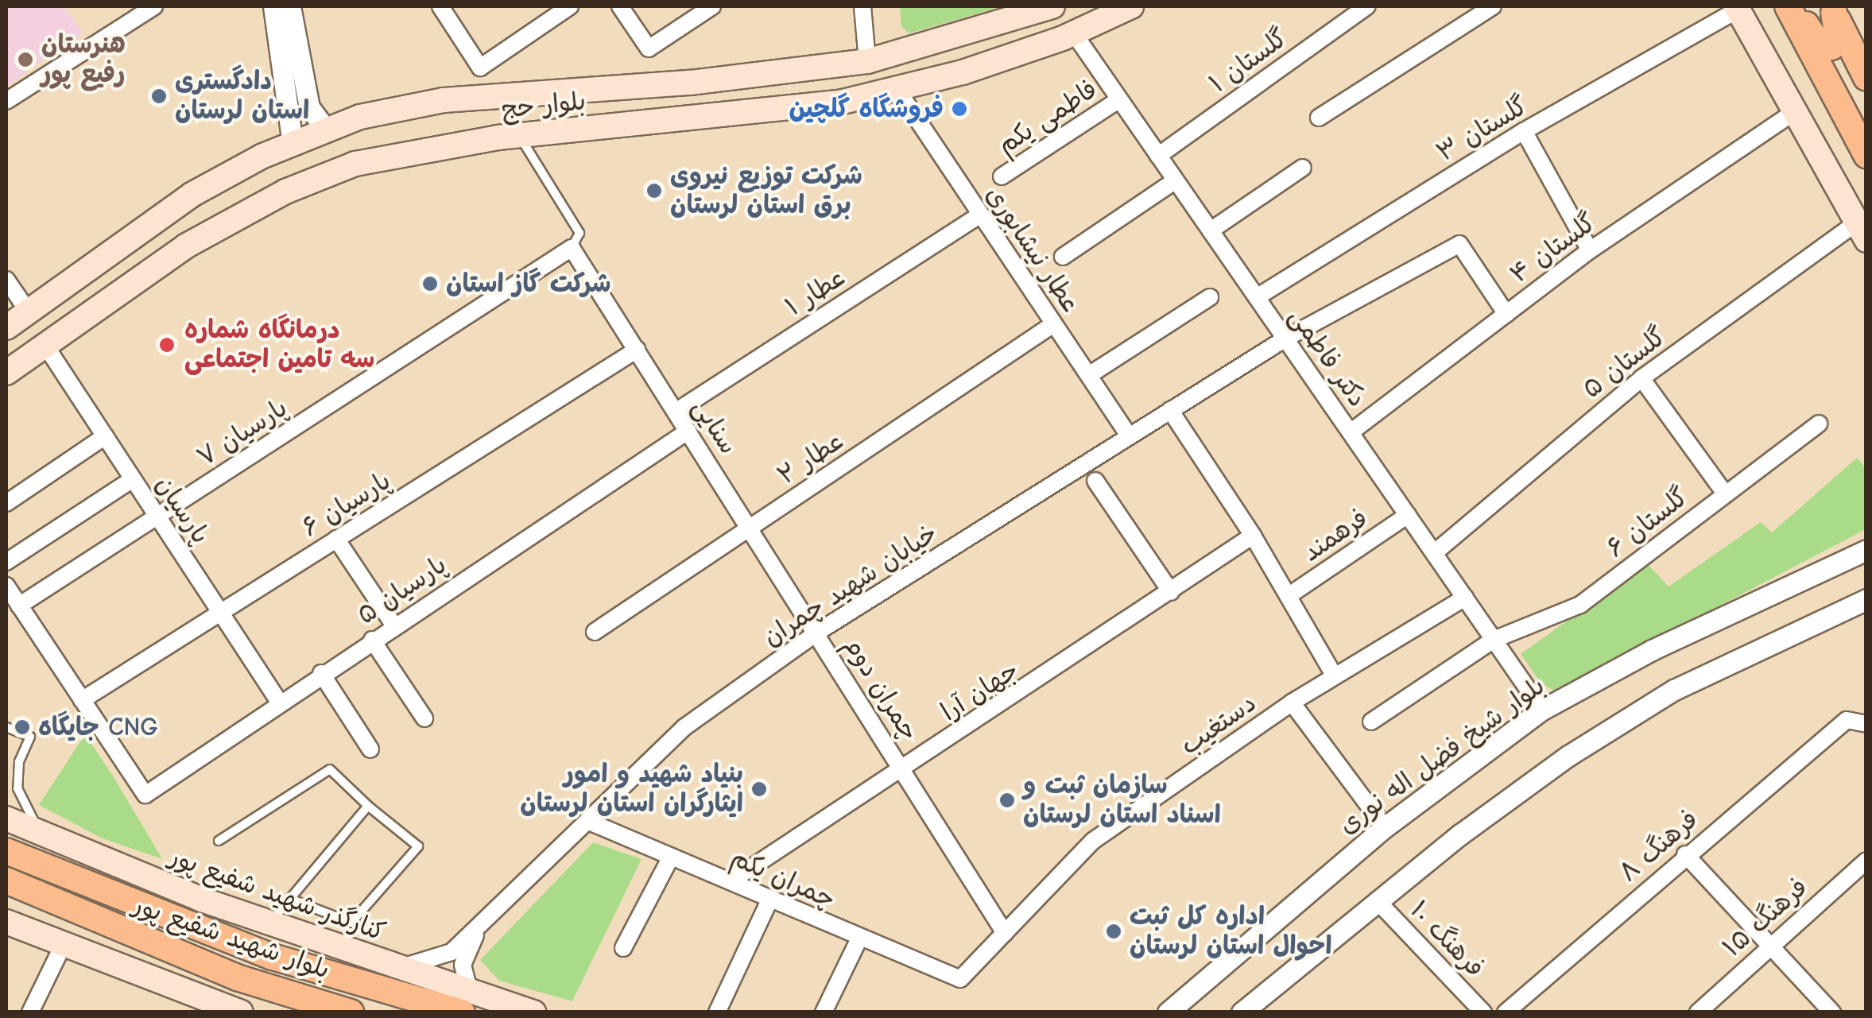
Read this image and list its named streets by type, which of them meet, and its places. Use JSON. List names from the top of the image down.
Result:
{
  "streets": {
    "main road": ["بلوار حج", "کنارگذر شهید شفیع پور", "بلوار شهید شفیع پور"],
    "street": [
      "گلستان ۱",
      "فاطمی یکم",
      "گلستان ۳",
      "گلستان ۴",
      "عطار نیشابوری",
      "عطار ۱",
      "دکتر فاطمی",
      "گلستان ۵",
      "سنایی",
      "پارسیان ۷",
      "عطار ۲",
      "پارسیان ۶",
      "پارسیان",
      "گلستان ۶",
      "فرهمند",
      "خیابان شهید چمران",
      "پارسیان ۵",
      "چمران دوم",
      "جهان آرا",
      "دستغیب",
      "بلوار شیخ فضل اله نوری",
      "فرهنگ ۸",
      "چمران یکم",
      "فرهنگ ۱۵",
      "فرهنگ ۱۰"
    ]
  },
  "crossings": [
    ["گلستان ۱", "دکتر فاطمی"],
    ["بلوار حج", "عطار نیشابوری"],
    ["بلوار حج", "دکتر فاطمی"],
    ["بلوار حج", "پارسیان"],
    ["فاطمی یکم", "دکتر فاطمی"],
    ["گلستان ۳", "دکتر فاطمی"],
    ["گلستان ۴", "دکتر فاطمی"],
    ["گلستان ۴", "خیابان شهید چمران"],
    ["عطار نیشابوری", "عطار ۱"],
    ["عطار نیشابوری", "عطار ۲"],
    ["عطار نیشابوری", "خیابان شهید چمران"],
    ["عطار ۱", "سنایی"],
    ["دکتر فاطمی", "گلستان ۵"],
    ["دکتر فاطمی", "گلستان ۶"],
    ["دکتر فاطمی", "فرهمند"],
    ["دکتر فاطمی", "خیابان شهید چمران"],
    ["دکتر فاطمی", "دستغیب"],
    ["دکتر فاطمی", "بلوار شیخ فضل اله نوری"],
    ["سنایی", "پارسیان ۷"],
    ["سنایی", "عطار ۲"],
    ["سنایی", "پارسیان ۶"],
    ["سنایی", "خیابان شهید چمران"],
    ["سنایی", "پارسیان ۵"],
    ["سنایی", "چمران دوم"],
    ["پارسیان ۷", "پارسیان"],
    ["پارسیان ۶", "پارسیان"],
    ["پارسیان ۶", "پارسیان ۵"],
    ["پارسیان", "پارسیان ۵"],
    ["خیابان شهید چمران", "چمران دوم"],
    ["خیابان شهید چمران", "چمران یکم"],
    ["خیابان شهید چمران", "کنارگذر شهید شفیع پور"],
    ["چمران دوم", "جهان آرا"],
    ["چمران دوم", "دستغیب"],
    ["جهان آرا", "چمران یکم"],
    ["دستغیب", "چمران یکم"],
    ["کنارگذر شهید شفیع پور", "بلوار شهید شفیع پور"]
  ],
  "places": [
    "هنرستان رفیع پور",
    "دادگستری استان لرستان",
    "فروشگاه گلچین",
    "شرکت توزیع نیروی برق استان لرستان",
    "شرکت گاز استان",
    "درمانگاه شماره سه تامین اجتماعی",
    "جایگاه CNG",
    "بنیاد شهید و امور ایثارگران استان لرستان",
    "سازمان ثبت و اسناد استان لرستان",
    "اداره کل ثبت احوال استان لرستان"
  ]
}
